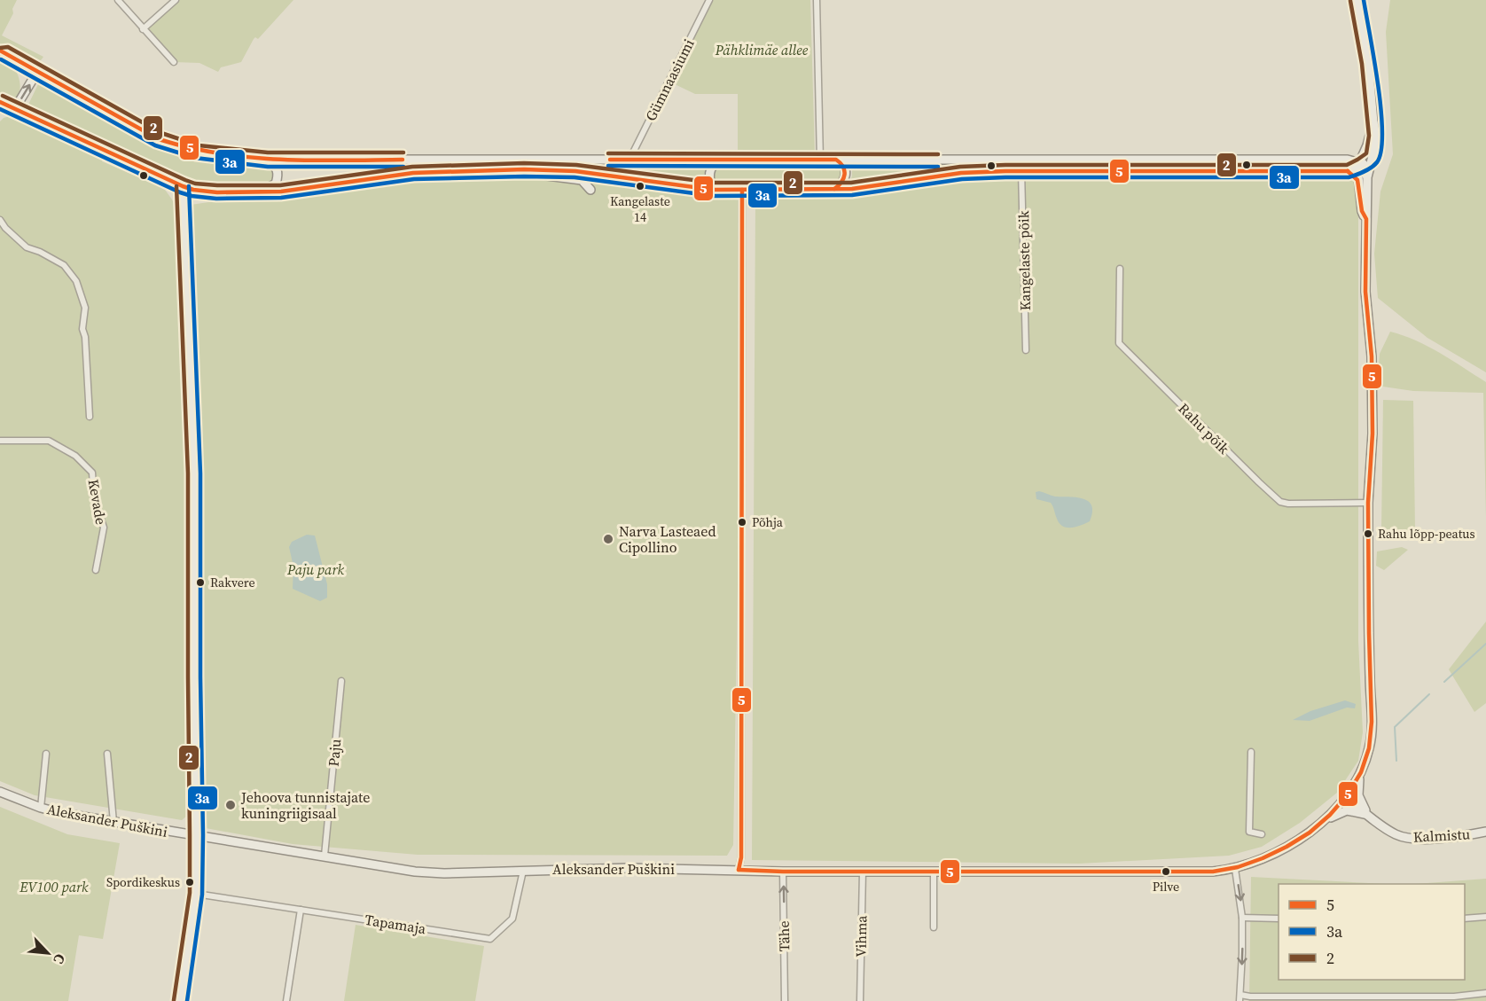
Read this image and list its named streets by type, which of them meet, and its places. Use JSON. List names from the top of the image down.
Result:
{
  "streets": {
    "main road": ["Aleksander Puškini", "Kalmistu"],
    "street": [
      "Gümnaasiumi",
      "Kangelaste põik",
      "Rahu põik",
      "Kevade",
      "Paju",
      "Tapamaja",
      "Tähe",
      "Vihma"
    ]
  },
  "crossings": [
    ["Paju", "Aleksander Puškini"],
    ["Aleksander Puškini", "Tapamaja"],
    ["Aleksander Puškini", "Tähe"],
    ["Aleksander Puškini", "Vihma"]
  ],
  "one_way": ["Tähe"],
  "parks": ["Pähklimäe allee", "Paju park", "EV100 park"],
  "places": [
    "Kangelaste 14",
    "Põhja",
    "Rahu lõpp-peatus",
    "Narva Lasteaed Cipollino",
    "Rakvere",
    "Jehoova tunnistajate kuningriigisaal",
    "Pilve",
    "Spordikeskus"
  ],
  "lines": ["transit line 3a", "transit line 2", "transit line 5"],
  "legend": ["5", "3a", "2"],
  "north": "bottom right"
}
